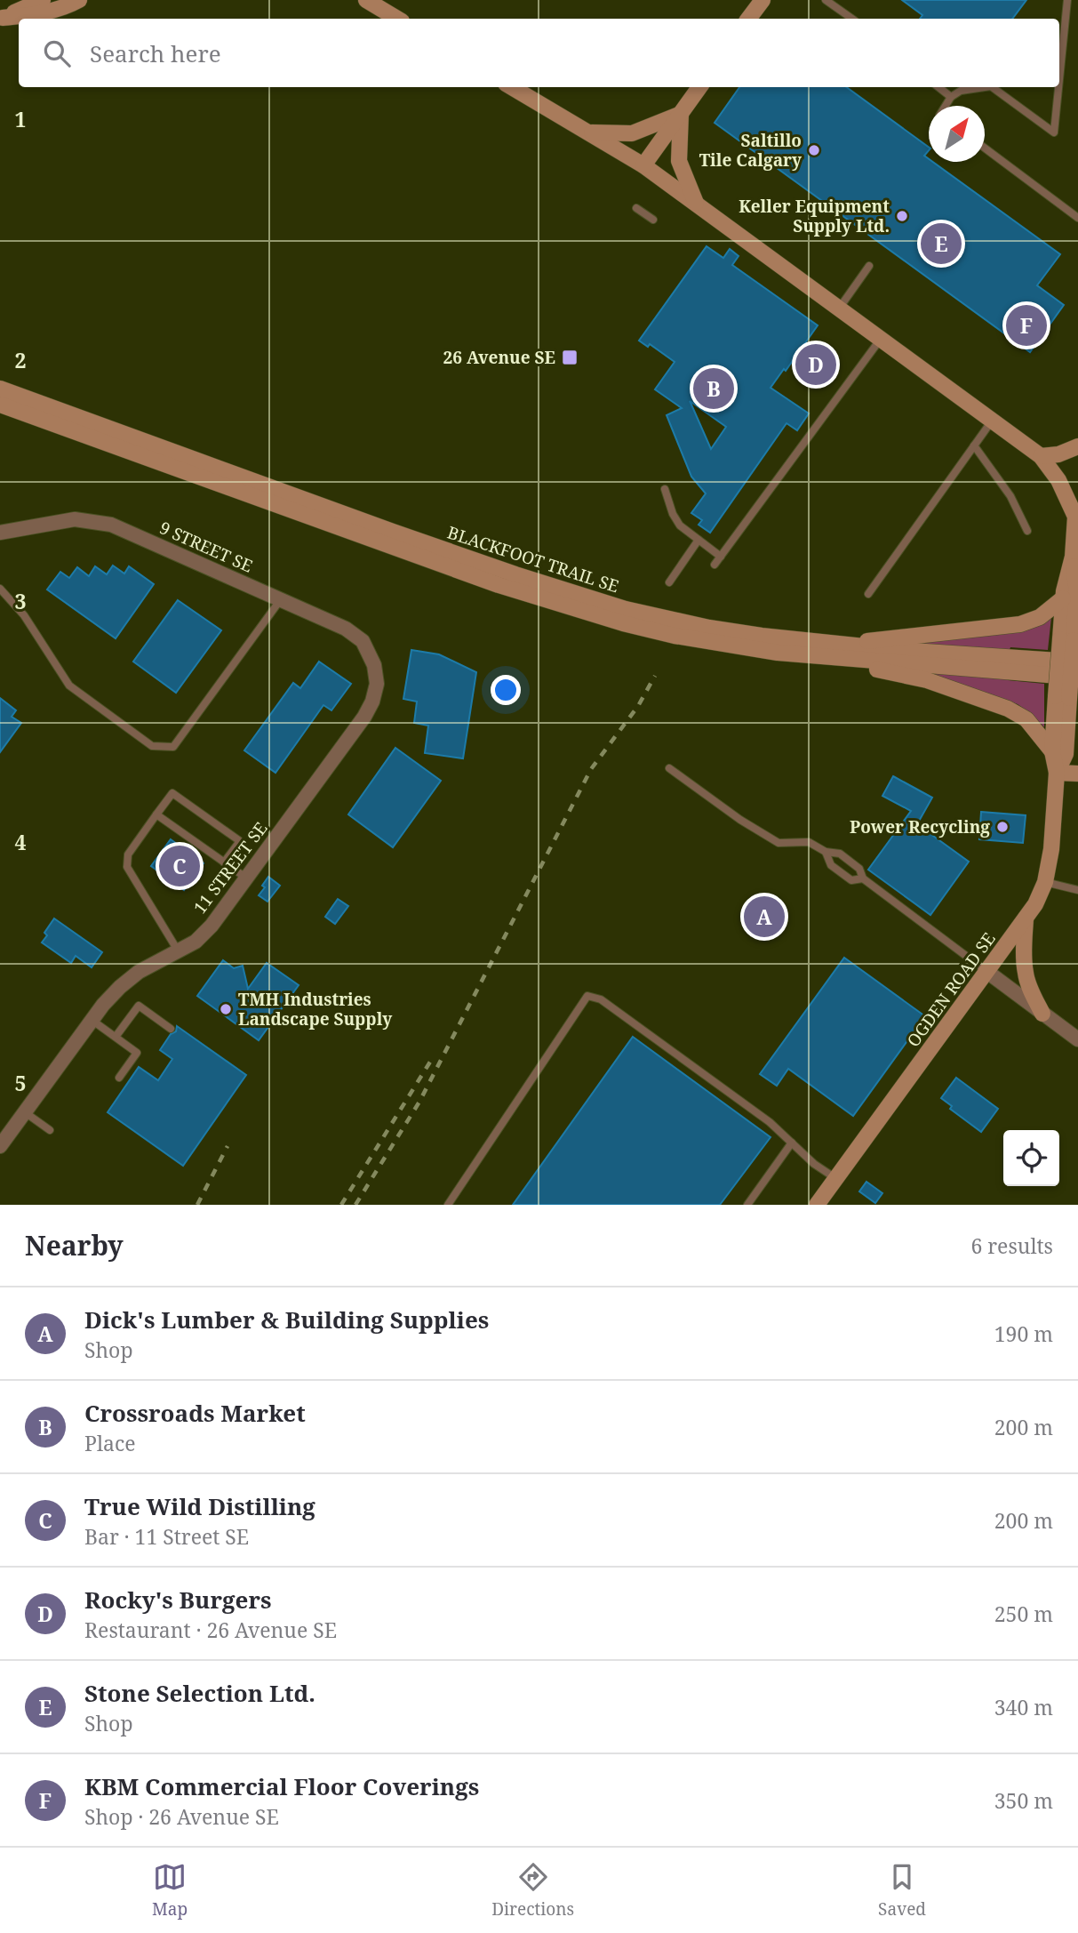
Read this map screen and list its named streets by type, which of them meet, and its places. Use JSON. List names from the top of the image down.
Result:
{
  "streets": {
    "main road": ["BLACKFOOT TRAIL SE", "OGDEN ROAD SE"],
    "street": ["9 STREET SE", "11 STREET SE"]
  },
  "crossings": [
    ["9 STREET SE", "11 STREET SE"]
  ],
  "places": {
    "other": [
      "Saltillo Tile Calgary",
      "Keller Equipment Supply Ltd.",
      "Power Recycling",
      "TMH Industries Landscape Supply"
    ],
    "transit": ["26 Avenue SE"]
  },
  "north": "top right",
  "page": {
    "search": "Search here",
    "pins": [
      "E",
      "F",
      "D",
      "B",
      "C",
      "A"
    ],
    "heading": ["Nearby", "6 results"],
    "list": [
      {
        "mark": "A",
        "name": "Dick's Lumber & Building Supplies",
        "note": "Shop",
        "value": "190 m"
      },
      {
        "mark": "B",
        "name": "Crossroads Market",
        "note": "Place",
        "value": "200 m"
      },
      {
        "mark": "C",
        "name": "True Wild Distilling",
        "note": "Bar · 11 Street SE",
        "value": "200 m"
      },
      {
        "mark": "D",
        "name": "Rocky's Burgers",
        "note": "Restaurant · 26 Avenue SE",
        "value": "250 m"
      },
      {
        "mark": "E",
        "name": "Stone Selection Ltd.",
        "note": "Shop",
        "value": "340 m"
      },
      {
        "mark": "F",
        "name": "KBM Commercial Floor Coverings",
        "note": "Shop · 26 Avenue SE",
        "value": "350 m"
      }
    ],
    "nav": ["Map", "Directions", "Saved"]
  },
  "grid": {
    "rows": [
      "1",
      "2",
      "3",
      "4",
      "5"
    ]
  }
}
